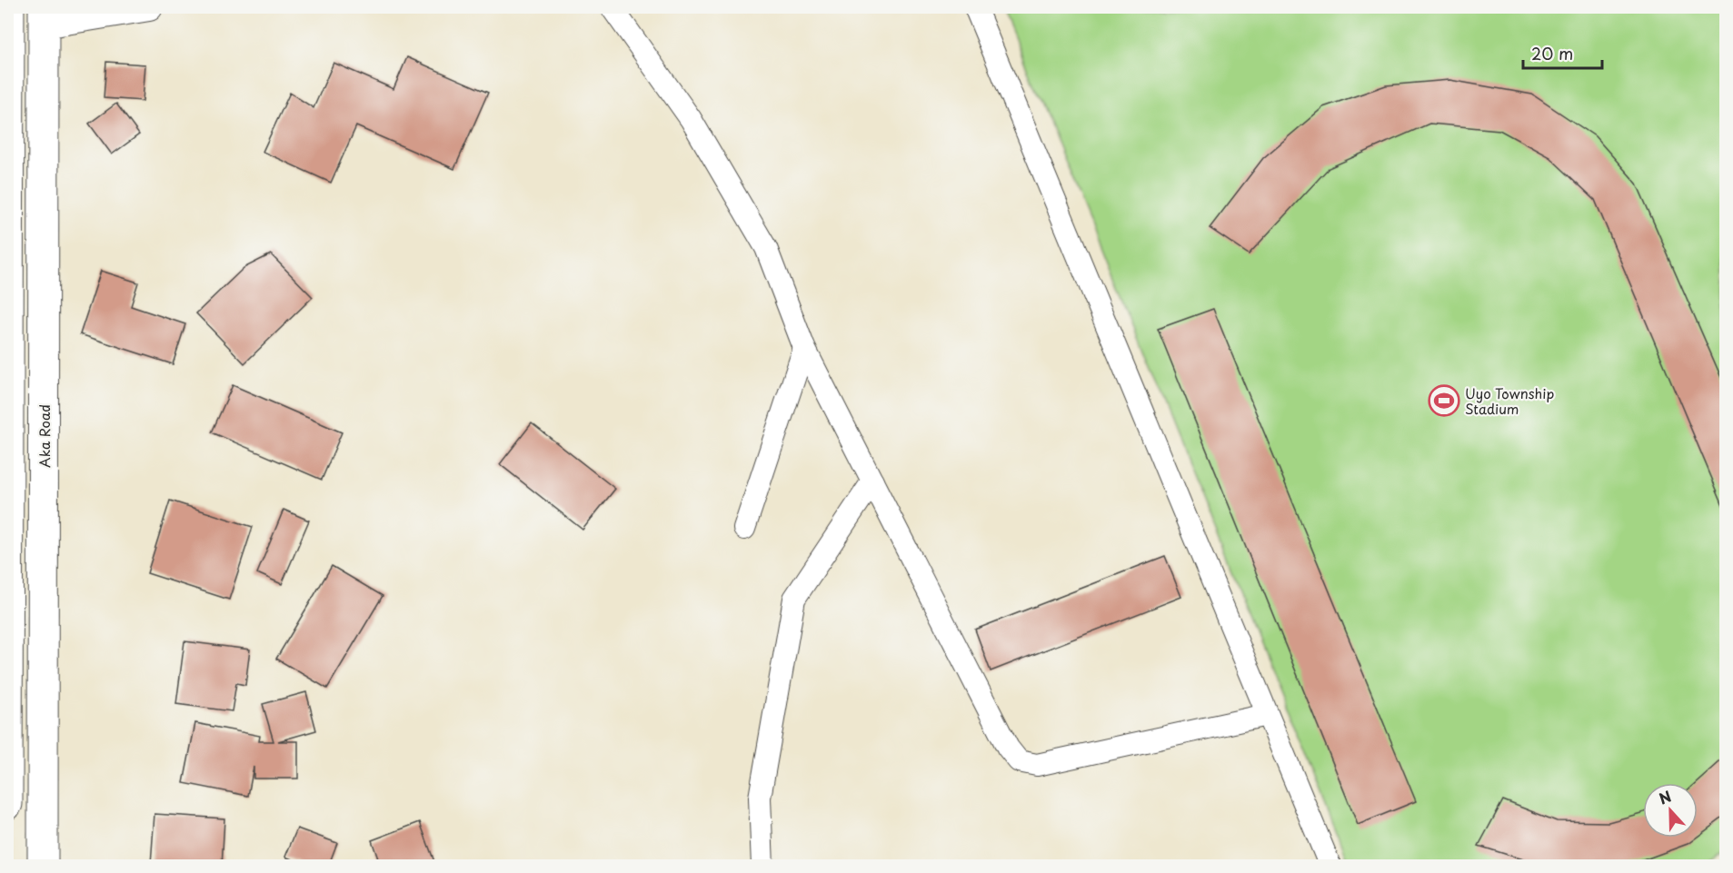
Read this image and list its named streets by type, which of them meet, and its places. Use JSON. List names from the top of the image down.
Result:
{
  "streets": {
    "main road": ["Aka Road"]
  },
  "places": {
    "sports": ["Uyo Township Stadium"]
  },
  "scale_bar": "20 m",
  "north": "top"
}
